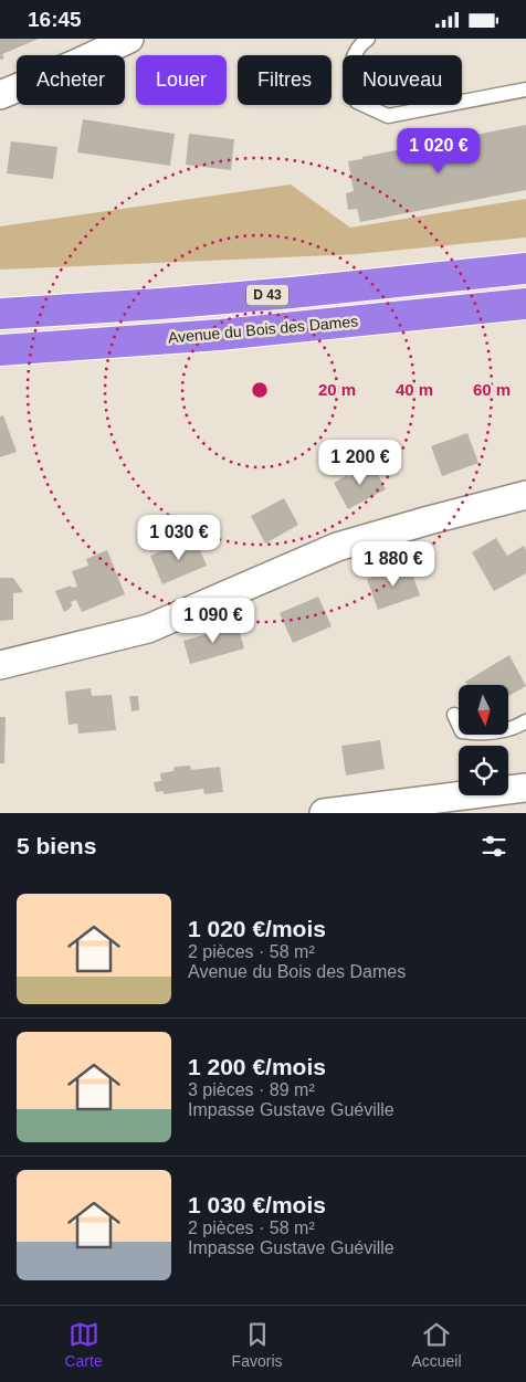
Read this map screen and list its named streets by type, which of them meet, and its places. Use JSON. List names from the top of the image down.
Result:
{
  "streets": {
    "highway": ["D 43", "Avenue du Bois des Dames"]
  },
  "north": "bottom",
  "page": {
    "status": "16:45",
    "chip": [
      "Acheter",
      "Louer",
      "Filtres",
      "Nouveau"
    ],
    "price": [
      "1 020 €",
      "1 200 €",
      "1 030 €",
      "1 880 €",
      "1 090 €"
    ],
    "heading": "5 biens",
    "list": [
      {
        "name": "1 020 €/mois",
        "note": "2 pièces · 58 m² · Avenue du Bois des Dames"
      },
      {
        "name": "1 200 €/mois",
        "note": "3 pièces · 89 m² · Impasse Gustave Guéville"
      },
      {
        "name": "1 030 €/mois",
        "note": "2 pièces · 58 m² · Impasse Gustave Guéville"
      }
    ],
    "tabs": ["Carte", "Favoris", "Accueil"]
  },
  "rings": ["20 m", "40 m", "60 m"]
}
